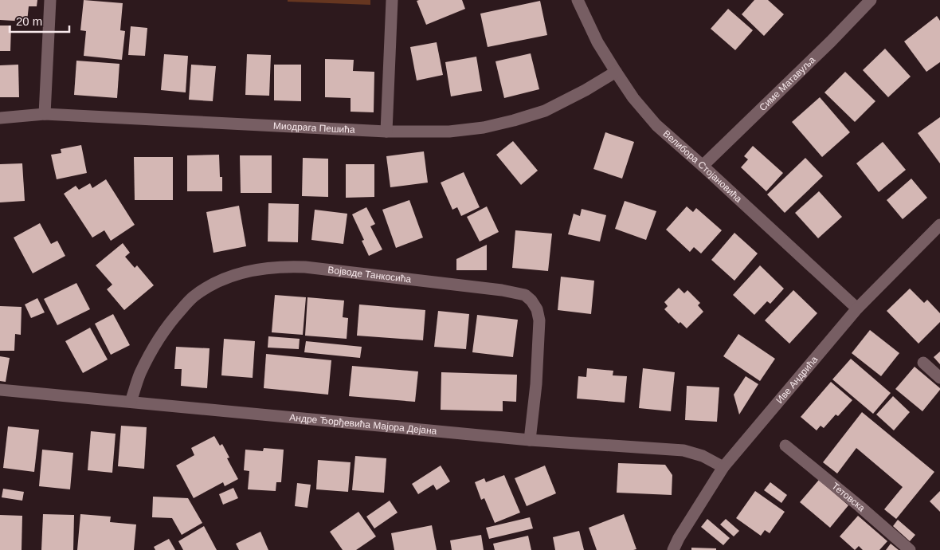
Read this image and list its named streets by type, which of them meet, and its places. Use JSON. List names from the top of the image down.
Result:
{
  "streets": {
    "street": [
      "Симе Матавуља",
      "Миодрага Пешића",
      "Велибора Стојановића",
      "Војводе Танкосића",
      "Иве Андрића",
      "Андре Ђорђевића Мајора Дејана",
      "Тетовска"
    ]
  },
  "crossings": [
    ["Симе Матавуља", "Велибора Стојановића"],
    ["Миодрага Пешића", "Велибора Стојановића"],
    ["Велибора Стојановића", "Иве Андрића"],
    ["Војводе Танкосића", "Андре Ђорђевића Мајора Дејана"],
    ["Иве Андрића", "Андре Ђорђевића Мајора Дејана"]
  ],
  "scale_bar": "20 m"
}
